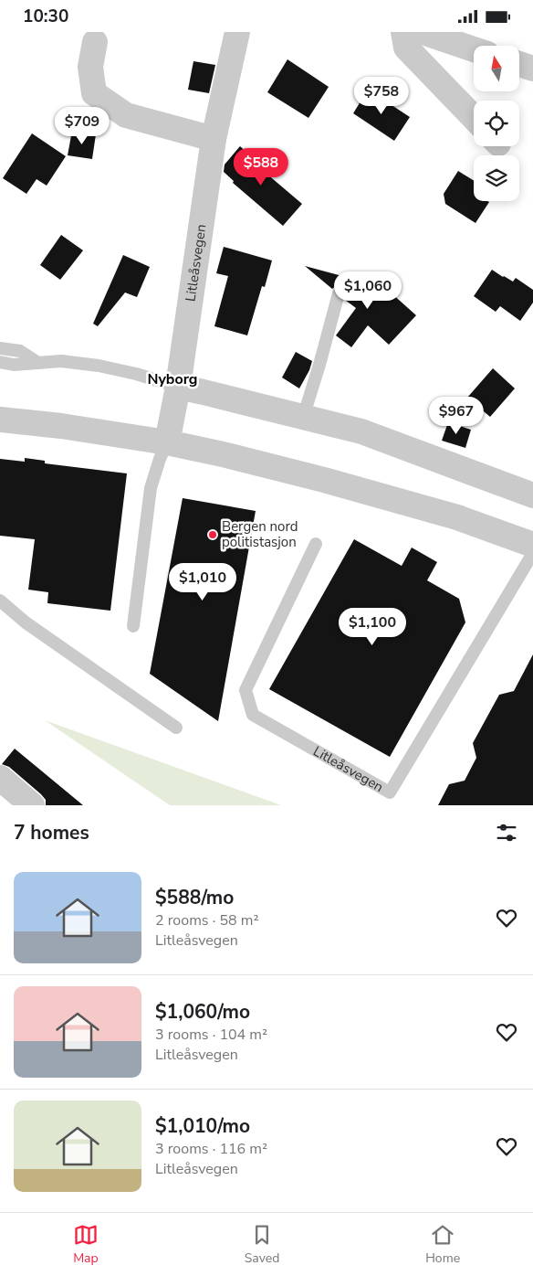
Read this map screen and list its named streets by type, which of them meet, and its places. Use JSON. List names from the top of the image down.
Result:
{
  "streets": {
    "street": ["Litleåsvegen"]
  },
  "districts": ["Nyborg"],
  "places": ["Bergen nord politistasjon"],
  "north": "top",
  "page": {
    "status": "10:30",
    "price": [
      "$758",
      "$709",
      "$588",
      "$1,060",
      "$967",
      "$1,010",
      "$1,100"
    ],
    "heading": "7 homes",
    "list": [
      {
        "name": "$588/mo",
        "note": "2 rooms · 58 m² · Litleåsvegen"
      },
      {
        "name": "$1,060/mo",
        "note": "3 rooms · 104 m² · Litleåsvegen"
      },
      {
        "name": "$1,010/mo",
        "note": "3 rooms · 116 m² · Litleåsvegen"
      }
    ],
    "tabs": ["Map", "Saved", "Home"]
  }
}
